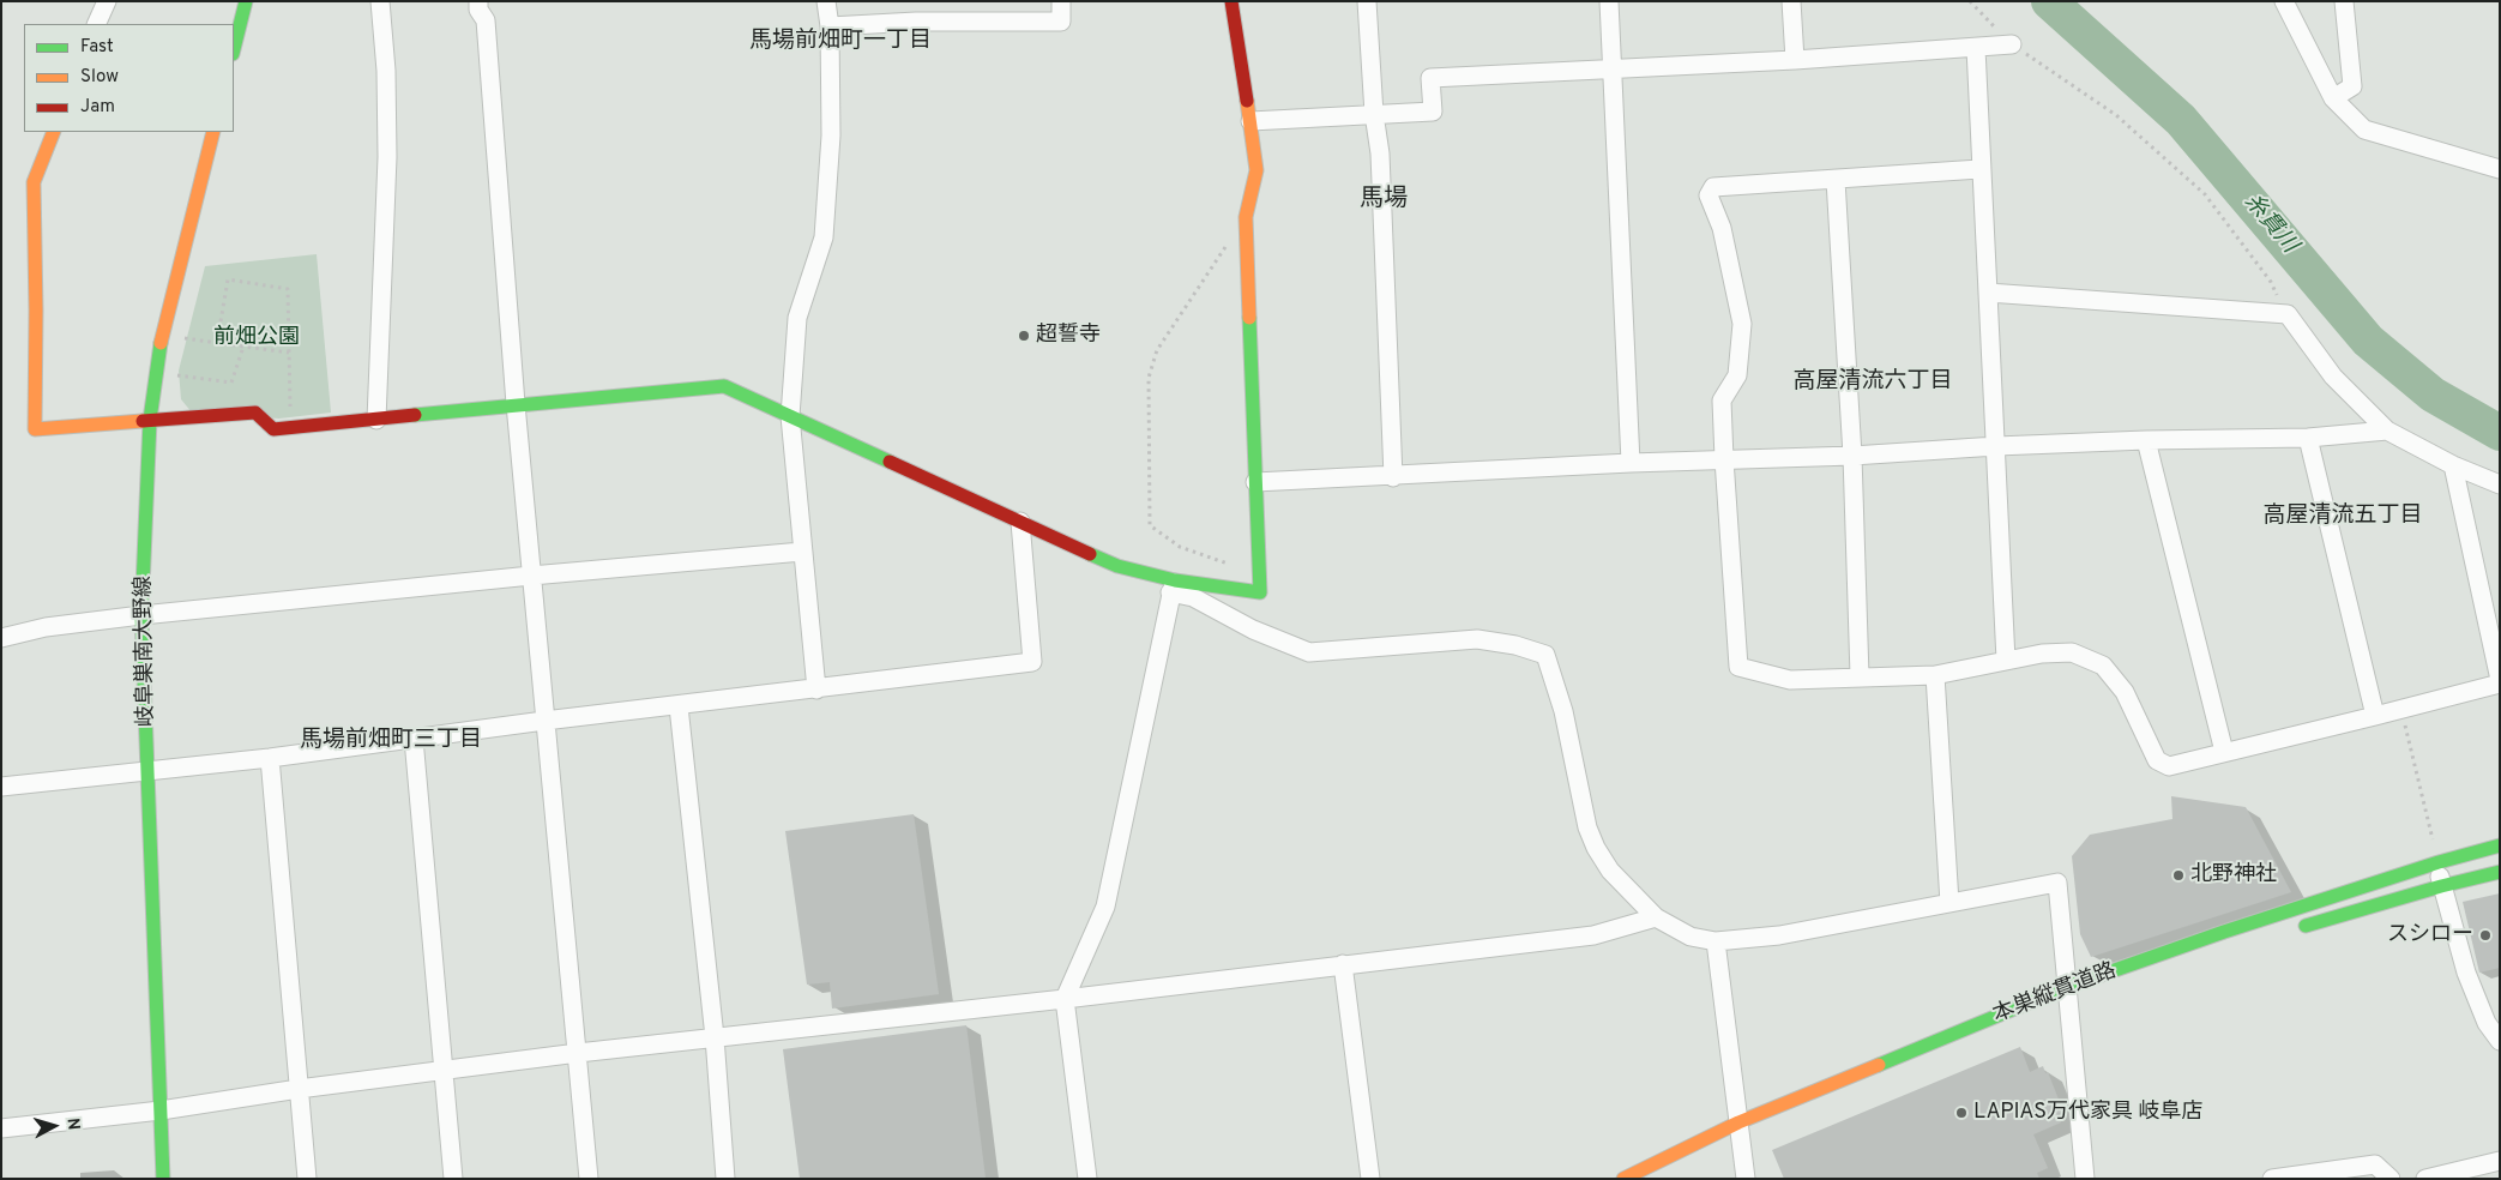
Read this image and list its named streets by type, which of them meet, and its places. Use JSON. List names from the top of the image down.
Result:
{
  "streets": {
    "main road": ["岐阜巣南大野線", "本巣縦貫道路"]
  },
  "districts": [
    "馬場前畑町一丁目",
    "馬場",
    "高屋清流六丁目",
    "高屋清流五丁目",
    "馬場前畑町三丁目"
  ],
  "water": ["糸貫川"],
  "parks": ["前畑公園"],
  "places": [
    "超誓寺",
    "北野神社",
    "スシロー",
    "LAPIAS万代家具 岐阜店"
  ],
  "legend": ["Fast", "Slow", "Jam"],
  "north": "right"
}
